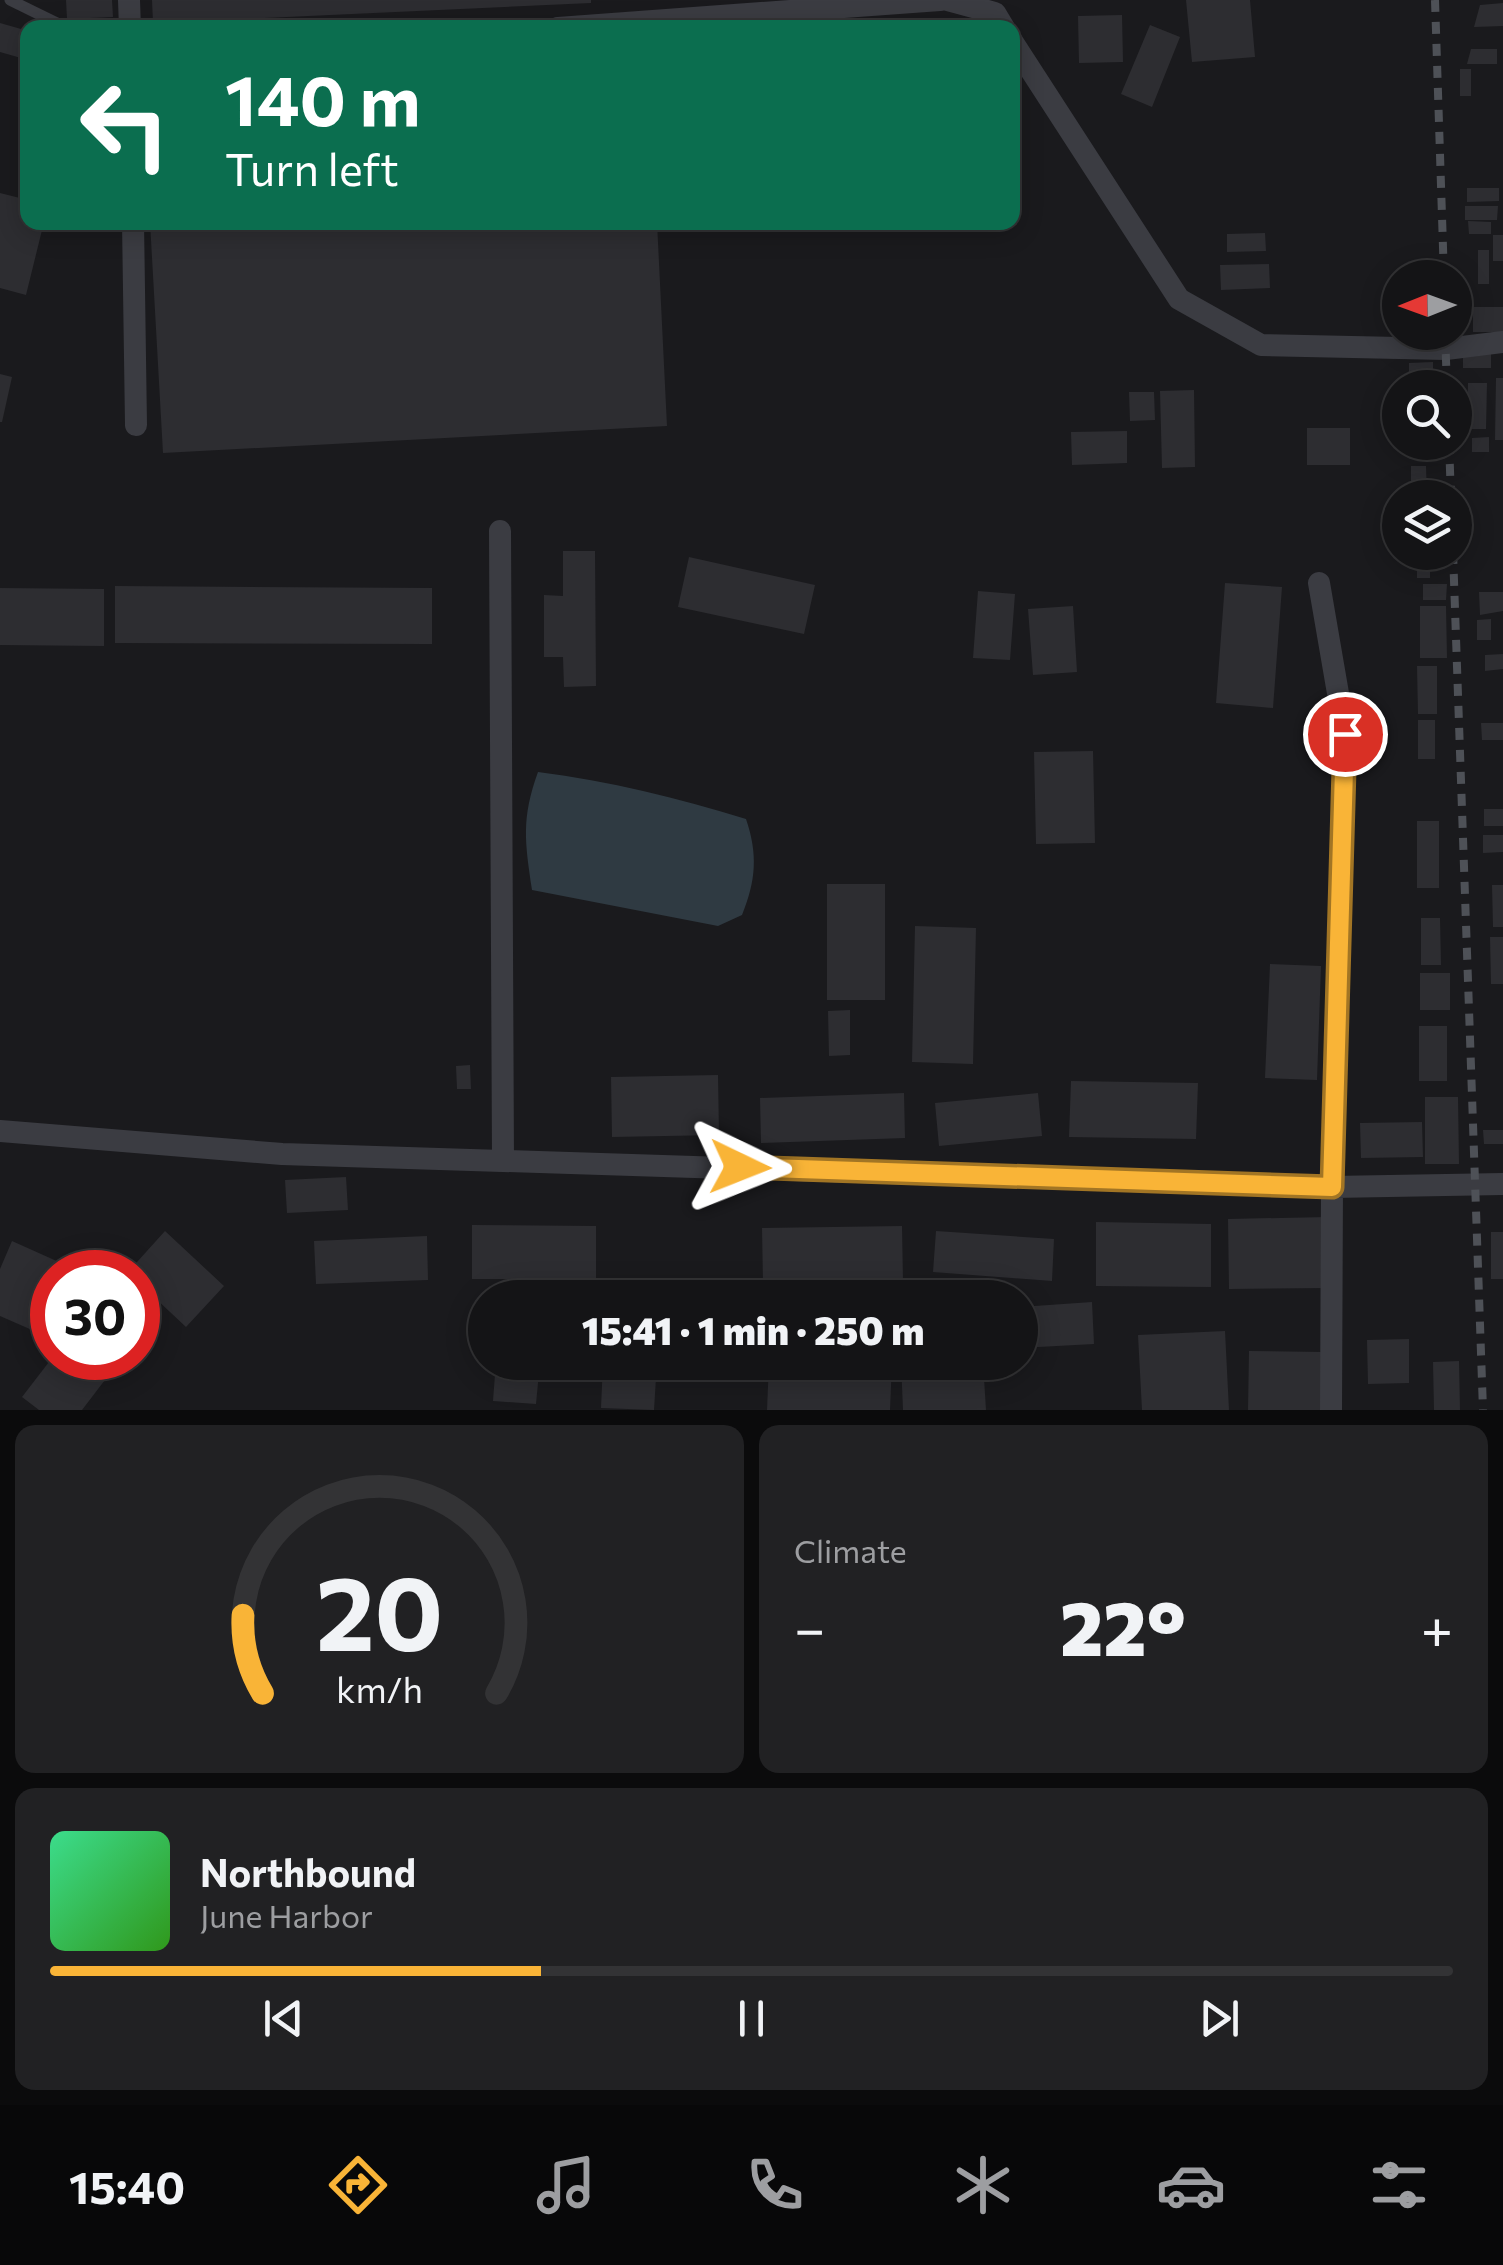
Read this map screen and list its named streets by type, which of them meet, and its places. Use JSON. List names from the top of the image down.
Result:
{
  "north": "left",
  "page": {
    "turn": ["140 m", "Turn left"],
    "limit": "30",
    "trip": "15:41 · 1 min · 250 m",
    "tile": "Climate",
    "heat": ["−", "22°", "+"],
    "song": ["Northbound", "June Harbor"],
    "tabs": "15:40",
    "gauge": ["20", "km/h"]
  }
}
